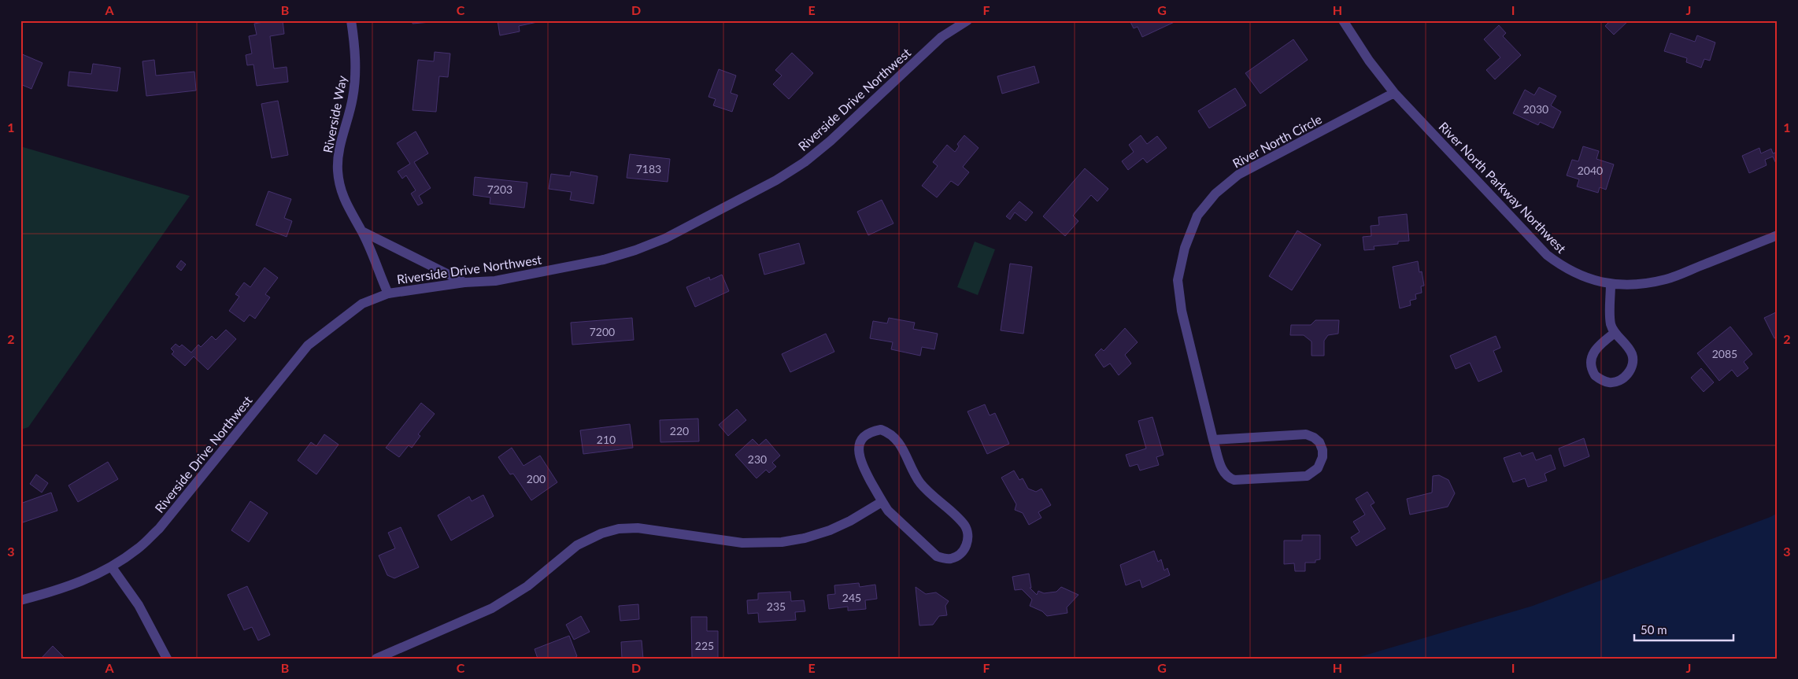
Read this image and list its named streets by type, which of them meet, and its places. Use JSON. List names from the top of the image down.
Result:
{
  "streets": {
    "street": [
      "Riverside Drive Northwest",
      "Riverside Way",
      "River North Circle",
      "River North Parkway Northwest"
    ]
  },
  "crossings": [
    ["Riverside Drive Northwest", "Riverside Way"],
    ["River North Circle", "River North Parkway Northwest"]
  ],
  "house_numbers": [
    "2030",
    "7183",
    "2040",
    "7203",
    "7200",
    "2085",
    "220",
    "210",
    "230",
    "200",
    "245",
    "235",
    "225"
  ],
  "scale_bar": "50 m",
  "grid": {
    "columns": [
      "A",
      "B",
      "C",
      "D",
      "E",
      "F",
      "G",
      "H",
      "I",
      "J"
    ],
    "rows": ["1", "2", "3"]
  }
}
